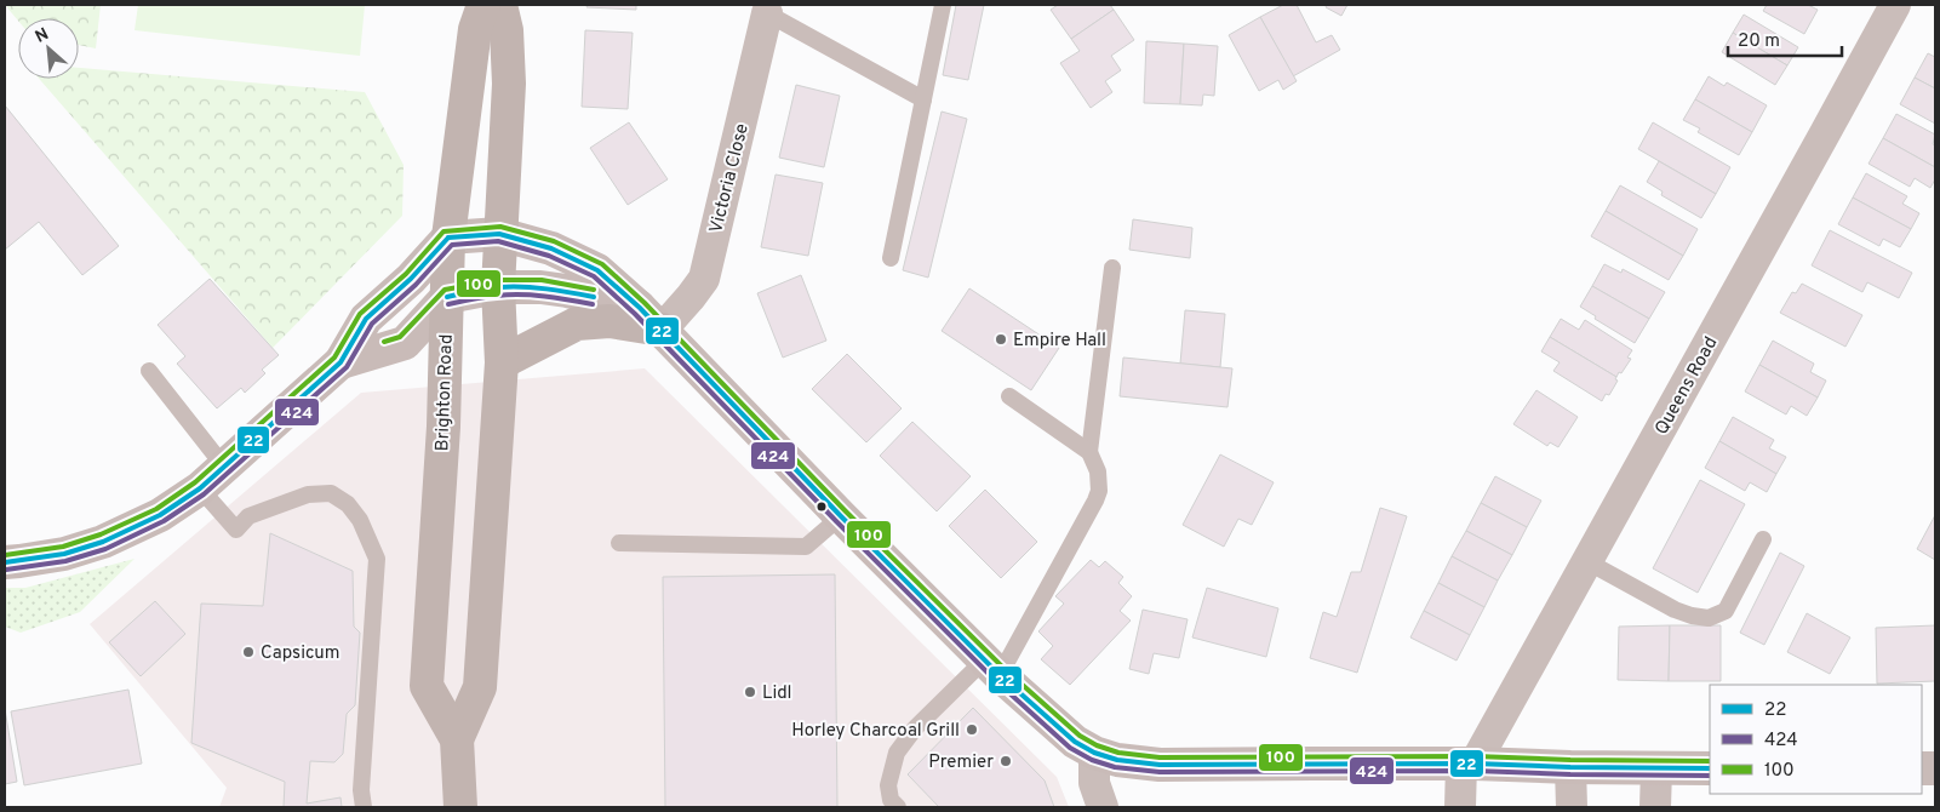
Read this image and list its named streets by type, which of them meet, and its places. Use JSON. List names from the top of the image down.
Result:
{
  "streets": {
    "main road": ["Brighton Road"],
    "street": ["Victoria Close", "Queens Road"]
  },
  "places": [
    "Empire Hall",
    "Capsicum",
    "Lidl",
    "Horley Charcoal Grill",
    "Premier"
  ],
  "lines": ["transit line 100", "transit line 22", "transit line 424"],
  "legend": ["22", "424", "100"],
  "scale_bar": "20 m",
  "north": "top left"
}
